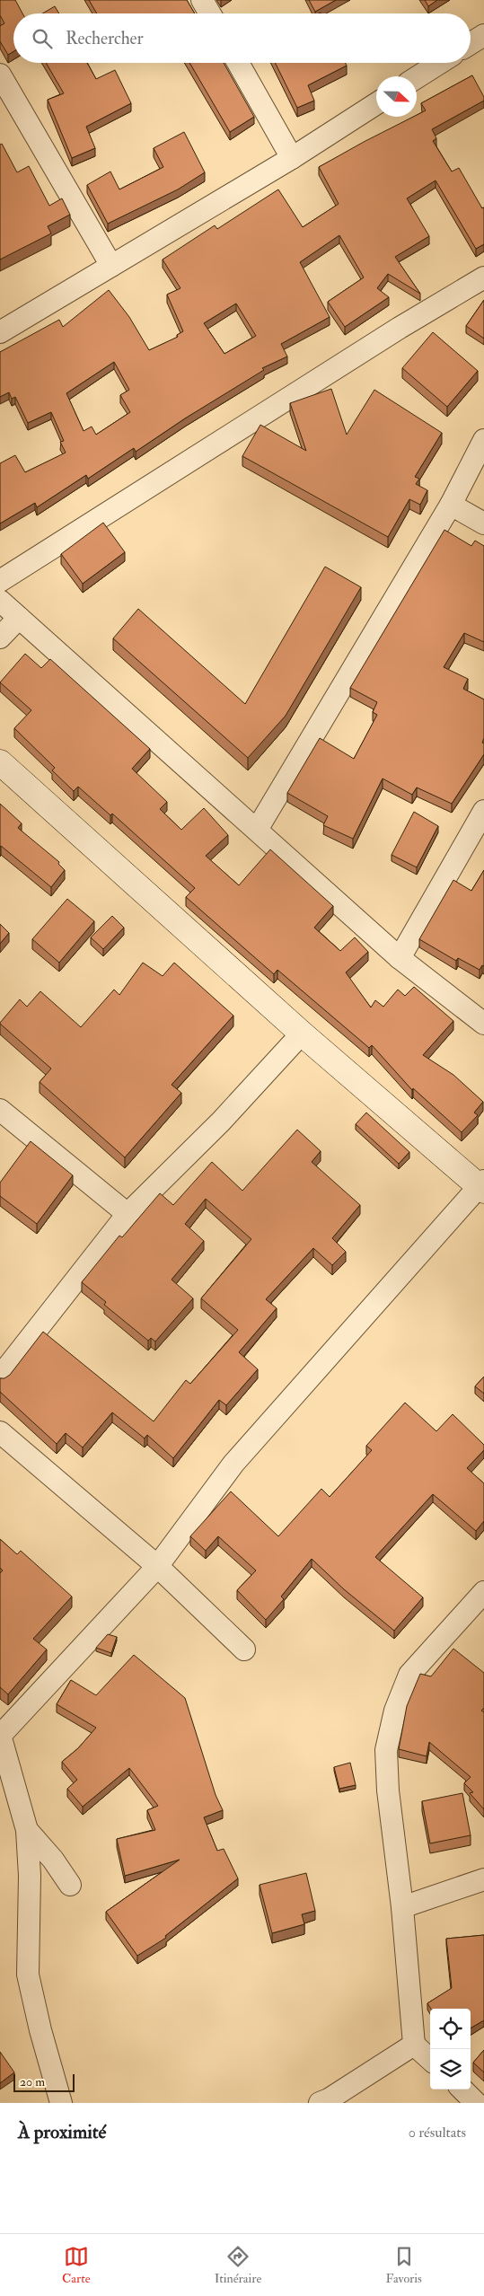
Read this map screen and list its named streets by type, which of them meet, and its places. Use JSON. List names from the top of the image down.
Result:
{
  "scale_bar": "20 m",
  "north": "right",
  "page": {
    "search": "Rechercher",
    "scale": "20 m",
    "heading": ["À proximité", "0 résultats"],
    "nav": ["Carte", "Itinéraire", "Favoris"]
  }
}
